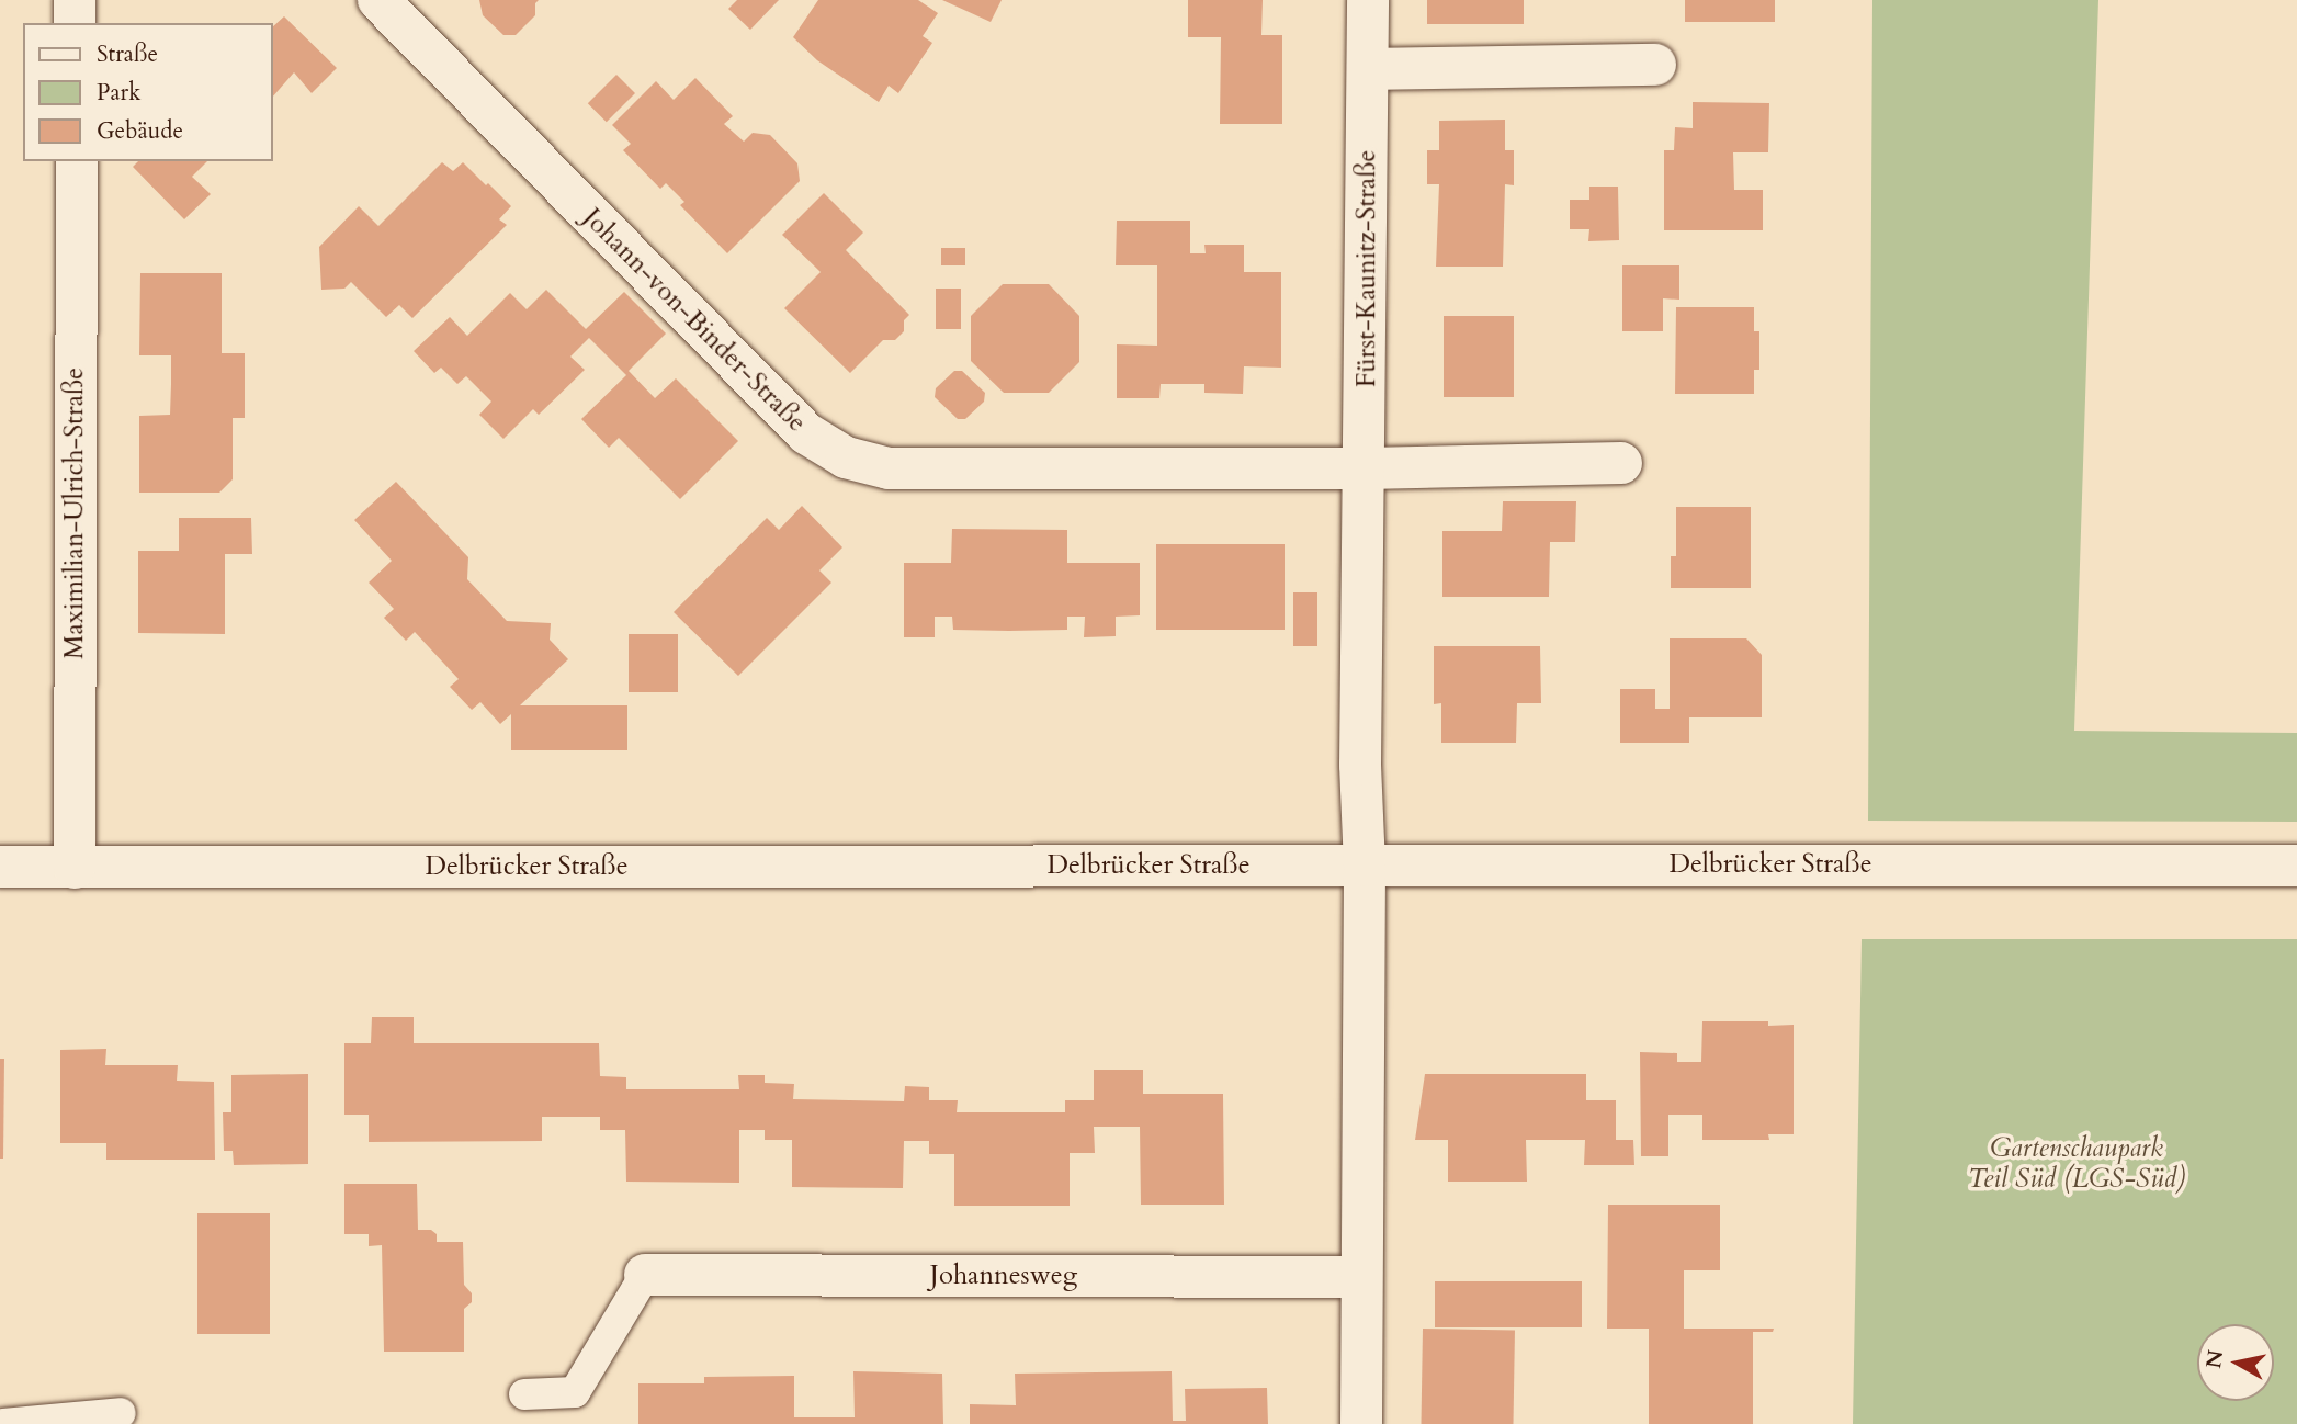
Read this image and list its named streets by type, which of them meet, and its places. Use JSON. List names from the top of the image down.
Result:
{
  "streets": {
    "street": [
      "Fürst-Kaunitz-Straße",
      "Johann-von-Binder-Straße",
      "Maximilian-Ulrich-Straße",
      "Delbrücker Straße",
      "Johannesweg"
    ]
  },
  "crossings": [
    ["Fürst-Kaunitz-Straße", "Johann-von-Binder-Straße"],
    ["Fürst-Kaunitz-Straße", "Delbrücker Straße"],
    ["Maximilian-Ulrich-Straße", "Delbrücker Straße"]
  ],
  "parks": ["Gartenschaupark Teil Süd (LGS-Süd)"],
  "legend": ["Straße", "Park", "Gebäude"],
  "north": "left"
}
